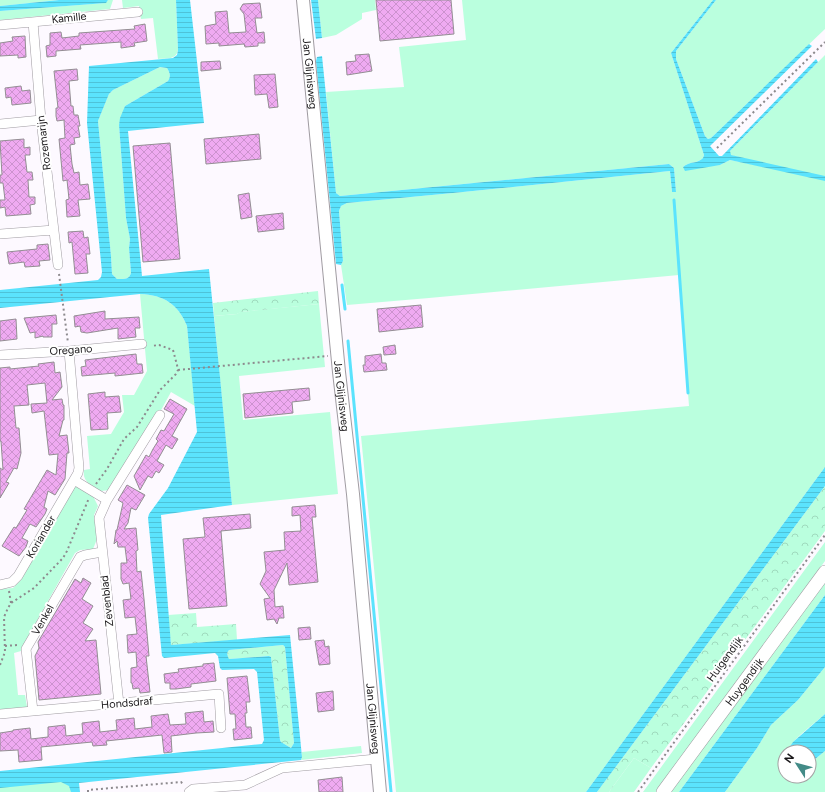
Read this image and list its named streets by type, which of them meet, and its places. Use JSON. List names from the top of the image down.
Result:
{
  "streets": {
    "main road": ["Huygendijk"],
    "street": [
      "Kamille",
      "Jan Glijnisweg",
      "Rozemarijn",
      "Oregano",
      "Koriander",
      "Zevenblad",
      "Venkel",
      "Hondsdraf"
    ],
    "path": ["Huigendijk"]
  },
  "crossings": [
    ["Kamille", "Rozemarijn"],
    ["Oregano", "Koriander"],
    ["Zevenblad", "Venkel"],
    ["Zevenblad", "Hondsdraf"],
    ["Venkel", "Hondsdraf"]
  ],
  "north": "top left"
}
